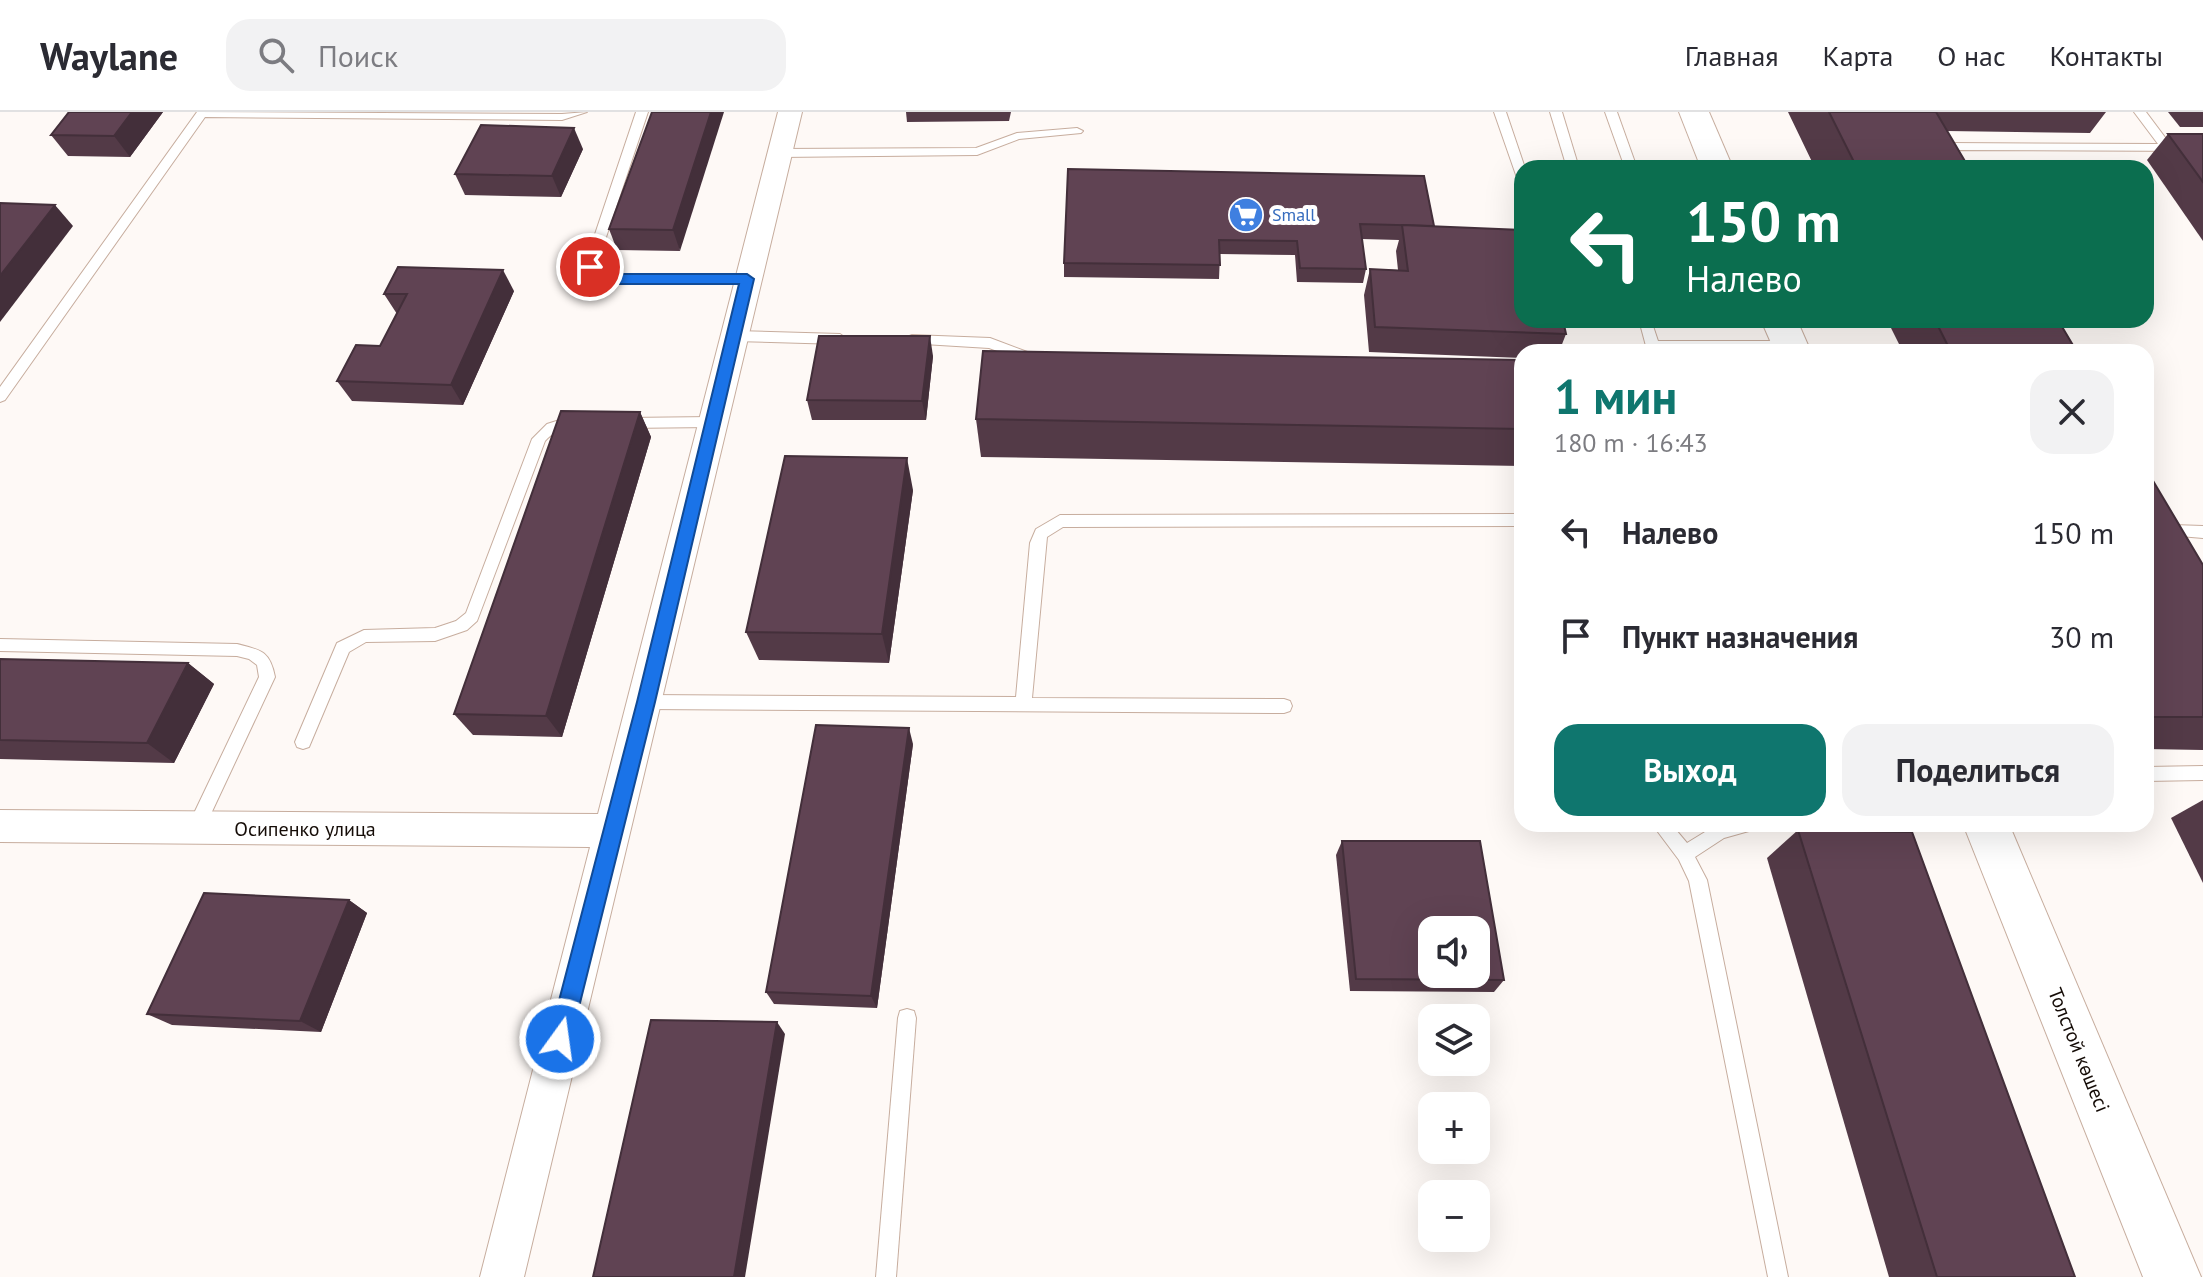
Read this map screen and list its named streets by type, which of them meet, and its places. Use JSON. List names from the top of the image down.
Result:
{
  "streets": {
    "main road": ["Толстой көшесі"],
    "street": ["Осипенко улица"]
  },
  "places": {
    "supermarket": ["Small"]
  },
  "page": {
    "header": "Waylane",
    "search": "Поиск",
    "nav": [
      "Главная",
      "Карта",
      "О нас",
      "Контакты"
    ],
    "turn": ["150 m", "Налево"],
    "heading": ["1 мин", "180 m · 16:43"],
    "list": [
      {
        "name": "Налево",
        "value": "150 m"
      },
      {
        "name": "Пункт назначения",
        "value": "30 m"
      }
    ],
    "buttons": ["Выход", "Поделиться"],
    "map_buttons": ["+", "−"]
  }
}
